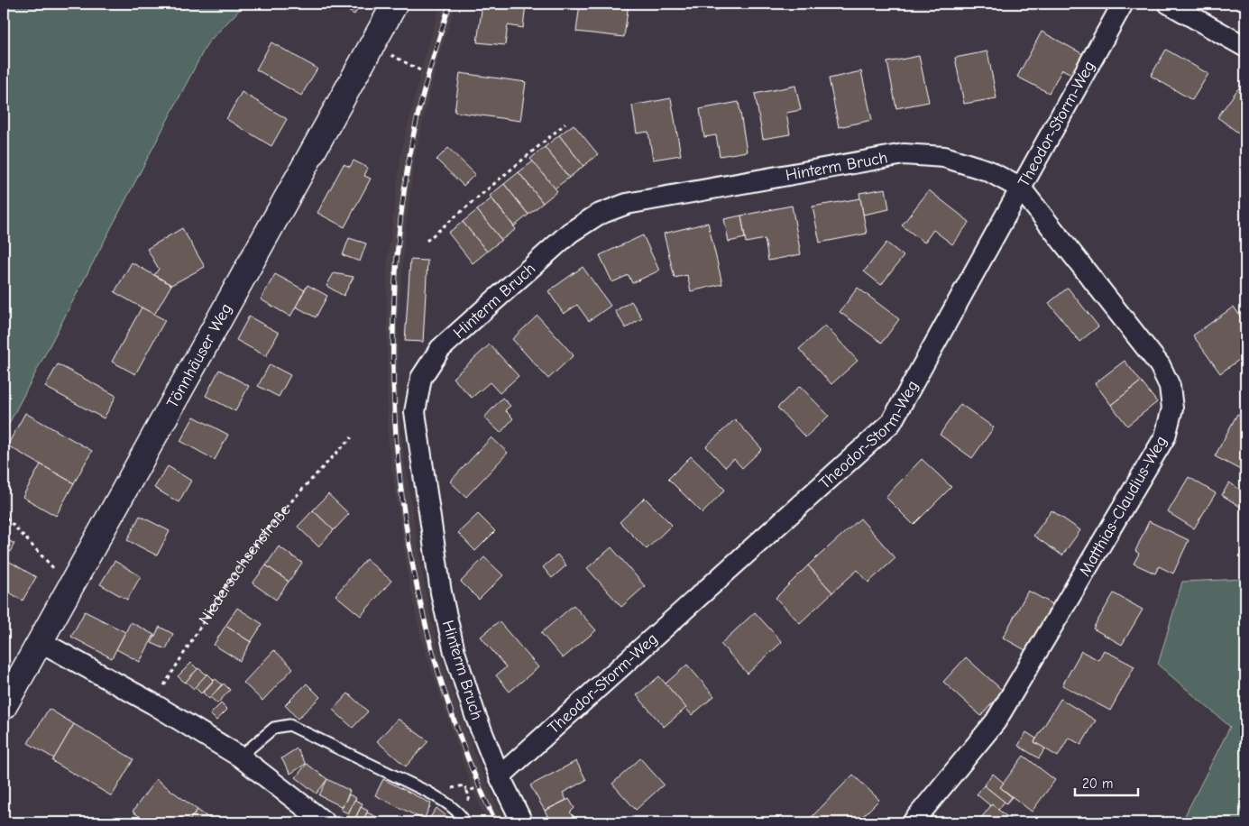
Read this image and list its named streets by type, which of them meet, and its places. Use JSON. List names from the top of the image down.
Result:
{
  "streets": {
    "main road": ["Tönnhäuser Weg"],
    "street": ["Theodor-Storm-Weg", "Hinterm Bruch", "Matthias-Claudius-Weg"],
    "path": ["Niedersachsenstraße"]
  },
  "crossings": [
    ["Theodor-Storm-Weg", "Hinterm Bruch"],
    ["Theodor-Storm-Weg", "Matthias-Claudius-Weg"],
    ["Hinterm Bruch", "Matthias-Claudius-Weg"]
  ],
  "scale_bar": "20 m"
}
